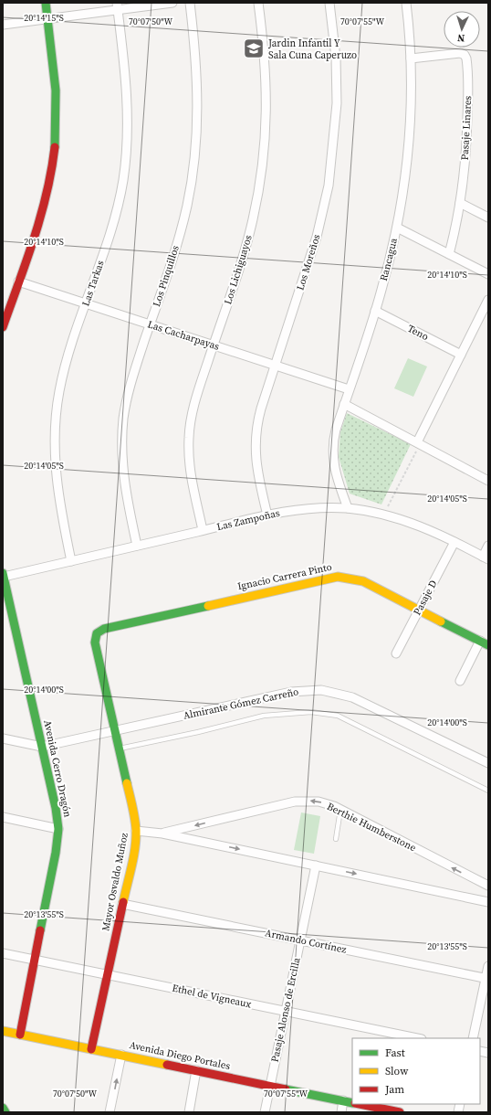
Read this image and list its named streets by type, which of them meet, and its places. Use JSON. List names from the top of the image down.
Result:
{
  "streets": {
    "street": [
      "Pasaje Linares",
      "Rancagua",
      "Los Moreños",
      "Los Lichiguayos",
      "Los Pinquillos",
      "Las Tarkas",
      "Teno",
      "Las Cacharpayas",
      "Las Zampoñas",
      "Ignacio Carrera Pinto",
      "Pasaje D",
      "Almirante Gómez Carreño",
      "Avenida Cerro Dragón",
      "Berthie Humberstone",
      "Mayor Osvaldo Muñoz",
      "Armando Cortínez",
      "Ethel de Vigneaux",
      "Pasaje Alonso de Ercilla",
      "Avenida Diego Portales"
    ]
  },
  "crossings": [
    ["Pasaje Linares", "Rancagua"],
    ["Rancagua", "Teno"],
    ["Rancagua", "Las Cacharpayas"],
    ["Rancagua", "Las Zampoñas"],
    ["Los Moreños", "Las Cacharpayas"],
    ["Los Moreños", "Las Zampoñas"],
    ["Los Lichiguayos", "Las Cacharpayas"],
    ["Los Lichiguayos", "Las Zampoñas"],
    ["Los Pinquillos", "Las Cacharpayas"],
    ["Los Pinquillos", "Las Zampoñas"],
    ["Las Tarkas", "Las Cacharpayas"],
    ["Las Tarkas", "Las Zampoñas"],
    ["Las Zampoñas", "Pasaje D"],
    ["Las Zampoñas", "Avenida Cerro Dragón"],
    ["Ignacio Carrera Pinto", "Pasaje D"],
    ["Ignacio Carrera Pinto", "Mayor Osvaldo Muñoz"],
    ["Almirante Gómez Carreño", "Avenida Cerro Dragón"],
    ["Almirante Gómez Carreño", "Mayor Osvaldo Muñoz"],
    ["Avenida Cerro Dragón", "Ethel de Vigneaux"],
    ["Avenida Cerro Dragón", "Avenida Diego Portales"],
    ["Berthie Humberstone", "Mayor Osvaldo Muñoz"],
    ["Berthie Humberstone", "Pasaje Alonso de Ercilla"],
    ["Mayor Osvaldo Muñoz", "Armando Cortínez"],
    ["Mayor Osvaldo Muñoz", "Ethel de Vigneaux"],
    ["Mayor Osvaldo Muñoz", "Avenida Diego Portales"],
    ["Armando Cortínez", "Pasaje Alonso de Ercilla"],
    ["Ethel de Vigneaux", "Pasaje Alonso de Ercilla"],
    ["Pasaje Alonso de Ercilla", "Avenida Diego Portales"]
  ],
  "places": {
    "school or university": ["Jardin Infantil Y Sala Cuna Caperuzo"]
  },
  "legend": ["Fast", "Slow", "Jam"],
  "north": "bottom",
  "coordinates": [
    "20°14'15\"S",
    "70°07'50\"W",
    "70°07'55\"W",
    "20°14'10\"S",
    "20°14'05\"S",
    "20°14'00\"S",
    "20°13'55\"S"
  ]
}
